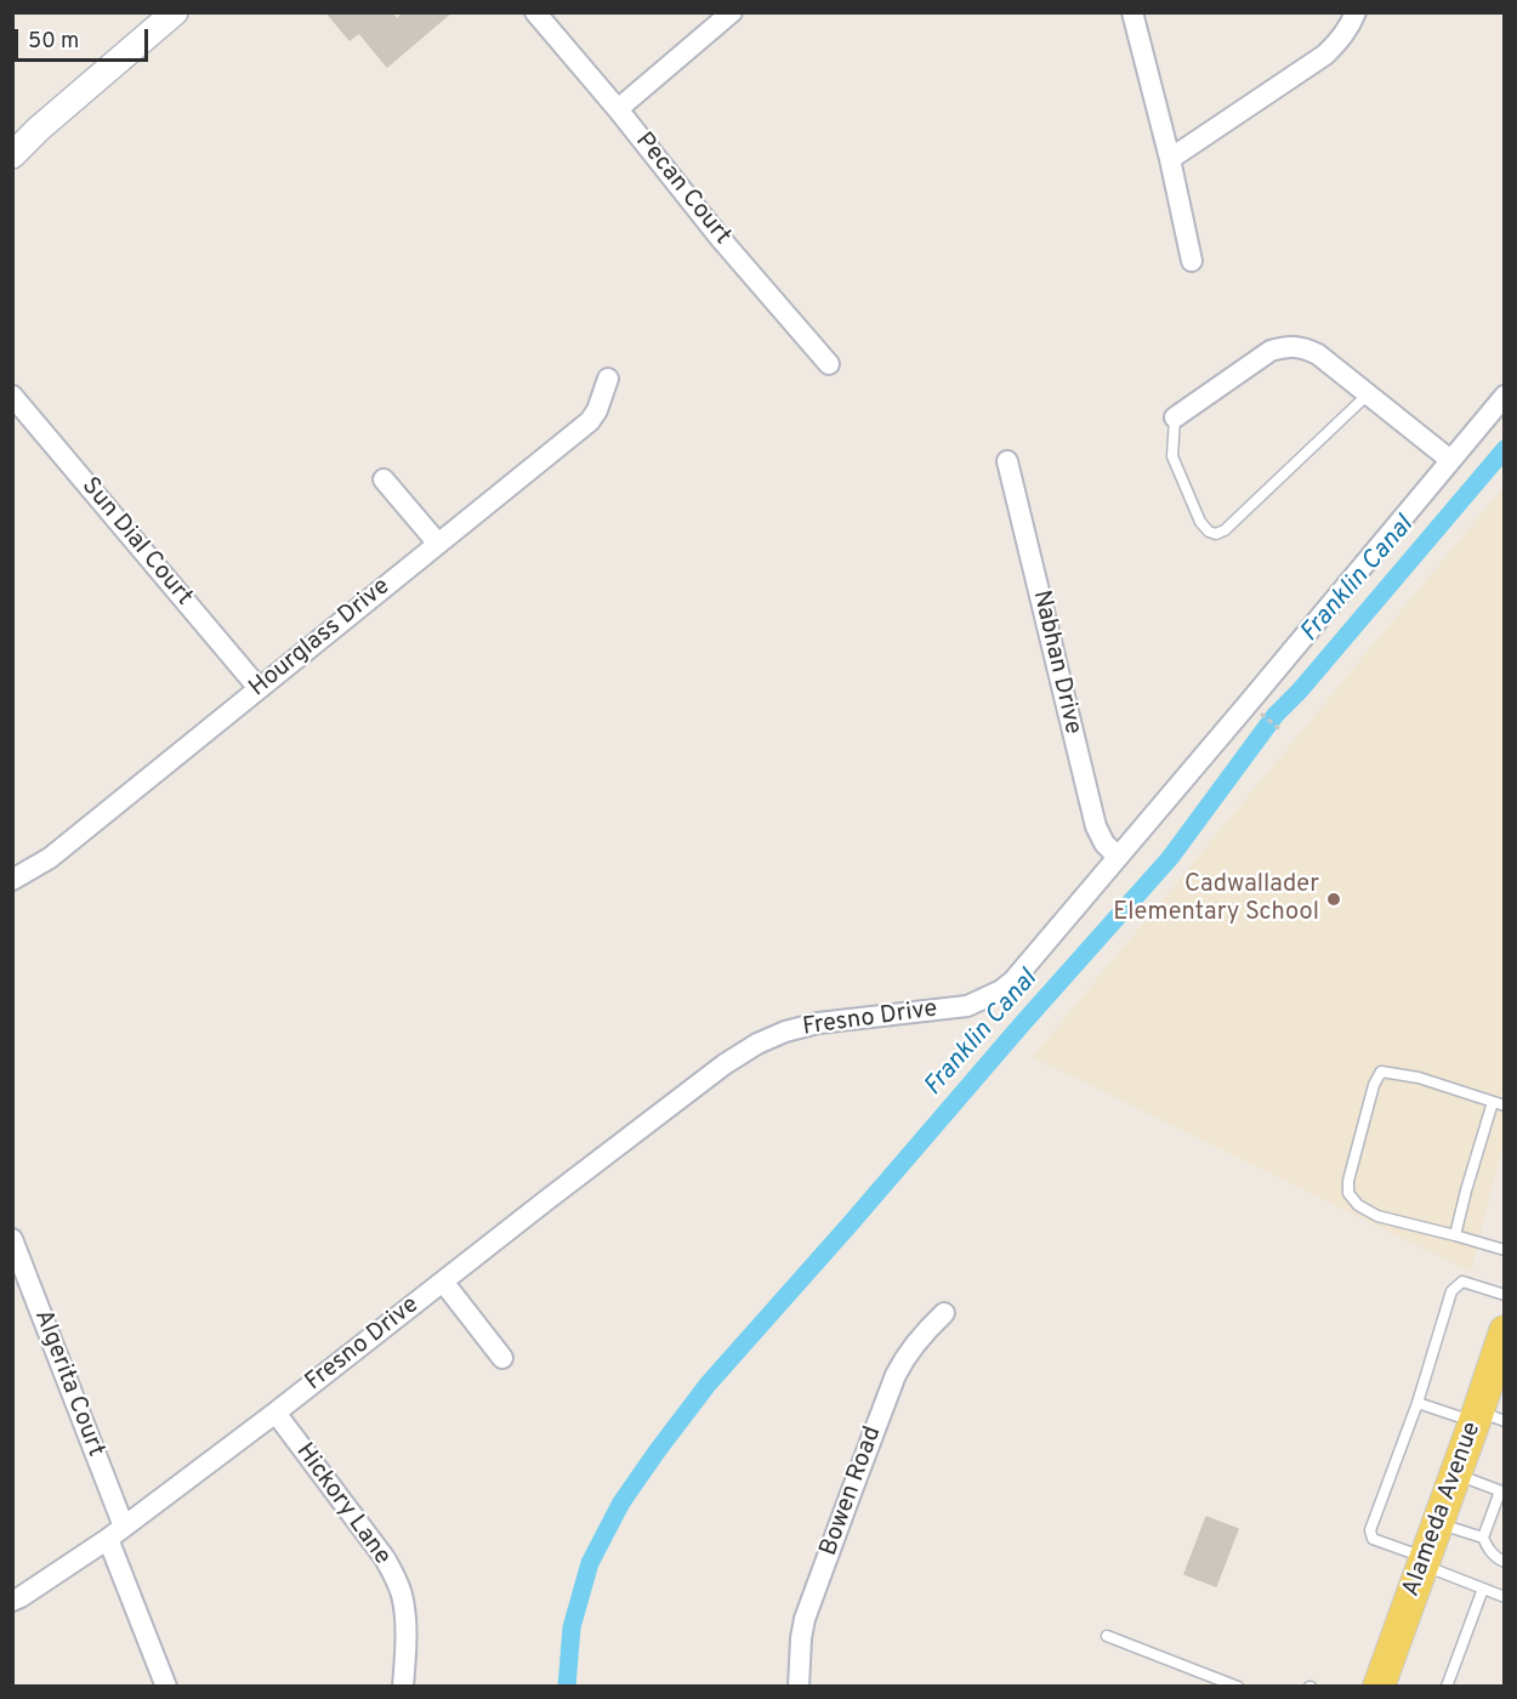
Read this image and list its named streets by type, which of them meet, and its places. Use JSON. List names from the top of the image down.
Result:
{
  "streets": {
    "main road": ["Alameda Avenue"],
    "street": [
      "Pecan Court",
      "Sun Dial Court",
      "Hourglass Drive",
      "Nabhan Drive",
      "Fresno Drive",
      "Algerita Court",
      "Bowen Road",
      "Hickory Lane"
    ]
  },
  "crossings": [
    ["Sun Dial Court", "Hourglass Drive"],
    ["Nabhan Drive", "Fresno Drive"],
    ["Fresno Drive", "Algerita Court"],
    ["Fresno Drive", "Hickory Lane"]
  ],
  "water": ["Franklin Canal"],
  "places": ["Cadwallader Elementary School"],
  "scale_bar": "50 m"
}
